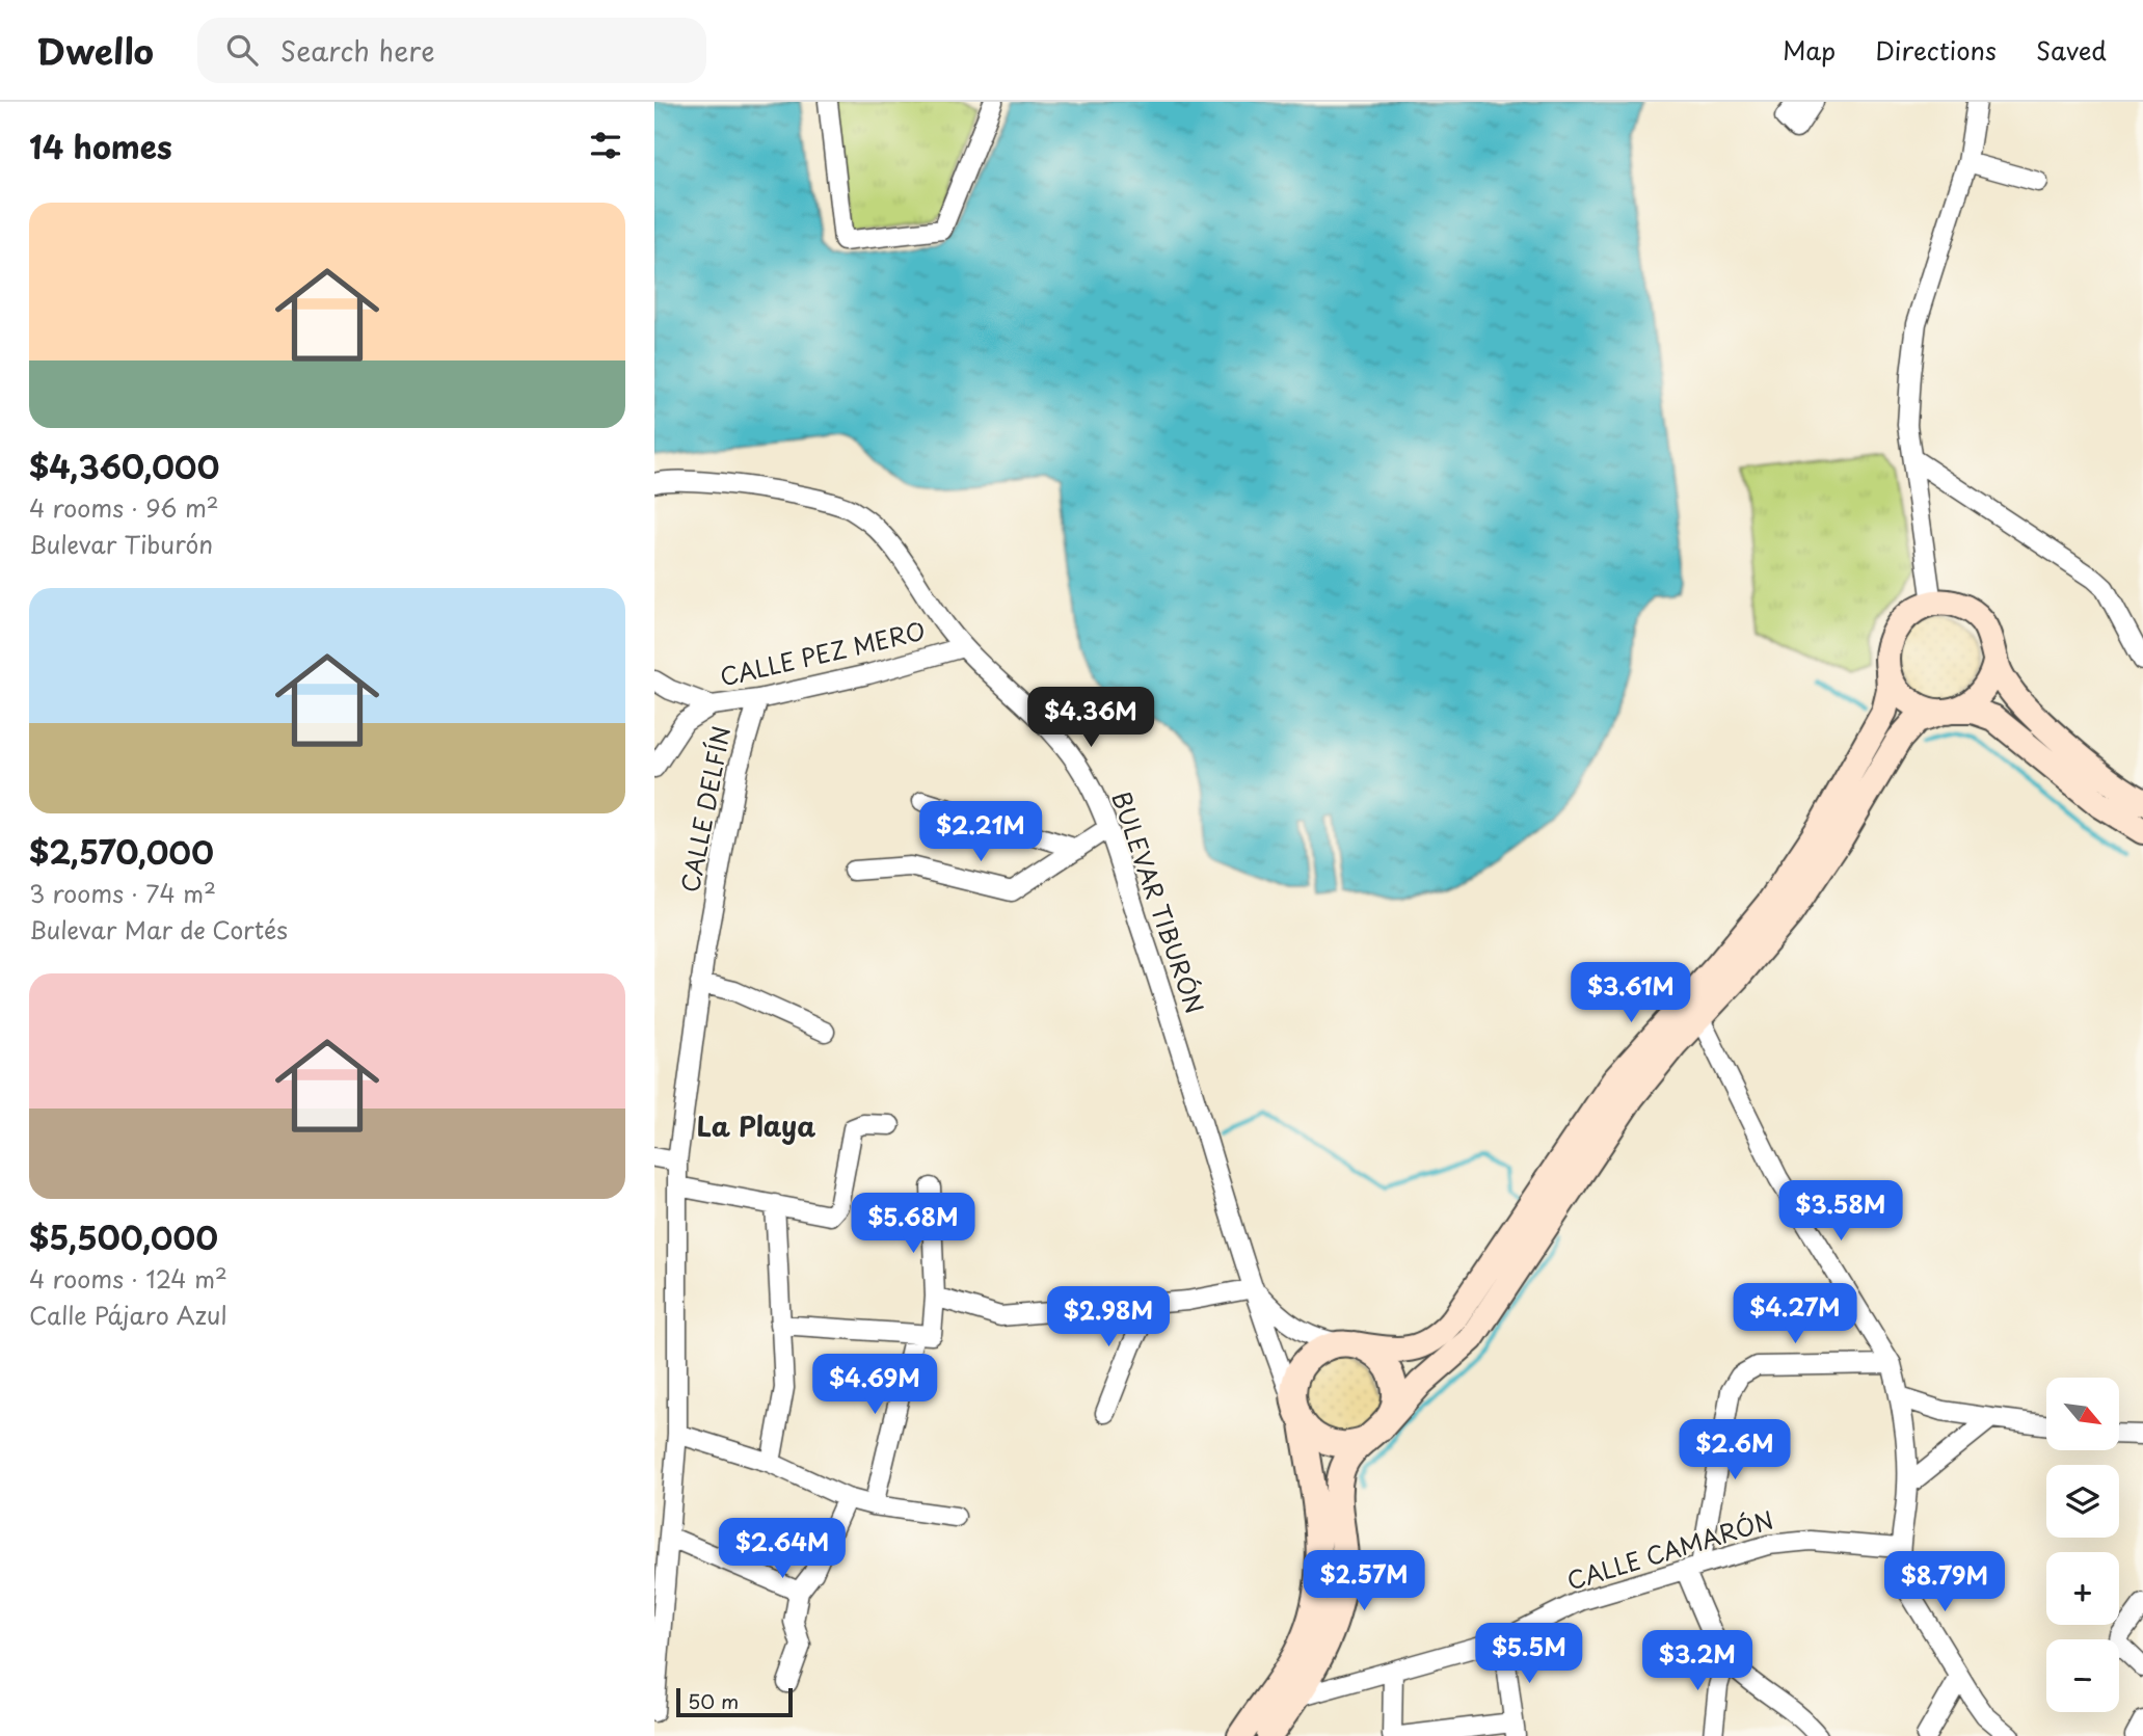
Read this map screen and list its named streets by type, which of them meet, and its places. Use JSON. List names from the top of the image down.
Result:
{
  "streets": {
    "street": [
      "CALLE PEZ MERO",
      "CALLE DELFÍN",
      "BULEVAR TIBURÓN",
      "CALLE CAMARÓN"
    ]
  },
  "crossings": [
    ["CALLE PEZ MERO", "CALLE DELFÍN"],
    ["CALLE PEZ MERO", "BULEVAR TIBURÓN"]
  ],
  "districts": ["La Playa"],
  "scale_bar": "50 m",
  "north": "bottom right",
  "page": {
    "header": "Dwello",
    "search": "Search here",
    "nav": ["Map", "Directions", "Saved"],
    "heading": "14 homes",
    "list": [
      {
        "name": "$4,360,000",
        "note": "4 rooms · 96 m² · Bulevar Tiburón"
      },
      {
        "name": "$2,570,000",
        "note": "3 rooms · 74 m² · Bulevar Mar de Cortés"
      },
      {
        "name": "$5,500,000",
        "note": "4 rooms · 124 m² · Calle Pájaro Azul"
      }
    ],
    "price": [
      "$4.36M",
      "$2.21M",
      "$3.61M",
      "$3.58M",
      "$5.68M",
      "$4.27M",
      "$2.98M",
      "$4.69M",
      "$2.6M",
      "$2.64M",
      "$2.57M",
      "$8.79M",
      "$5.5M",
      "$3.2M"
    ],
    "map_buttons": ["+", "−"],
    "scale": "50 m"
  }
}
